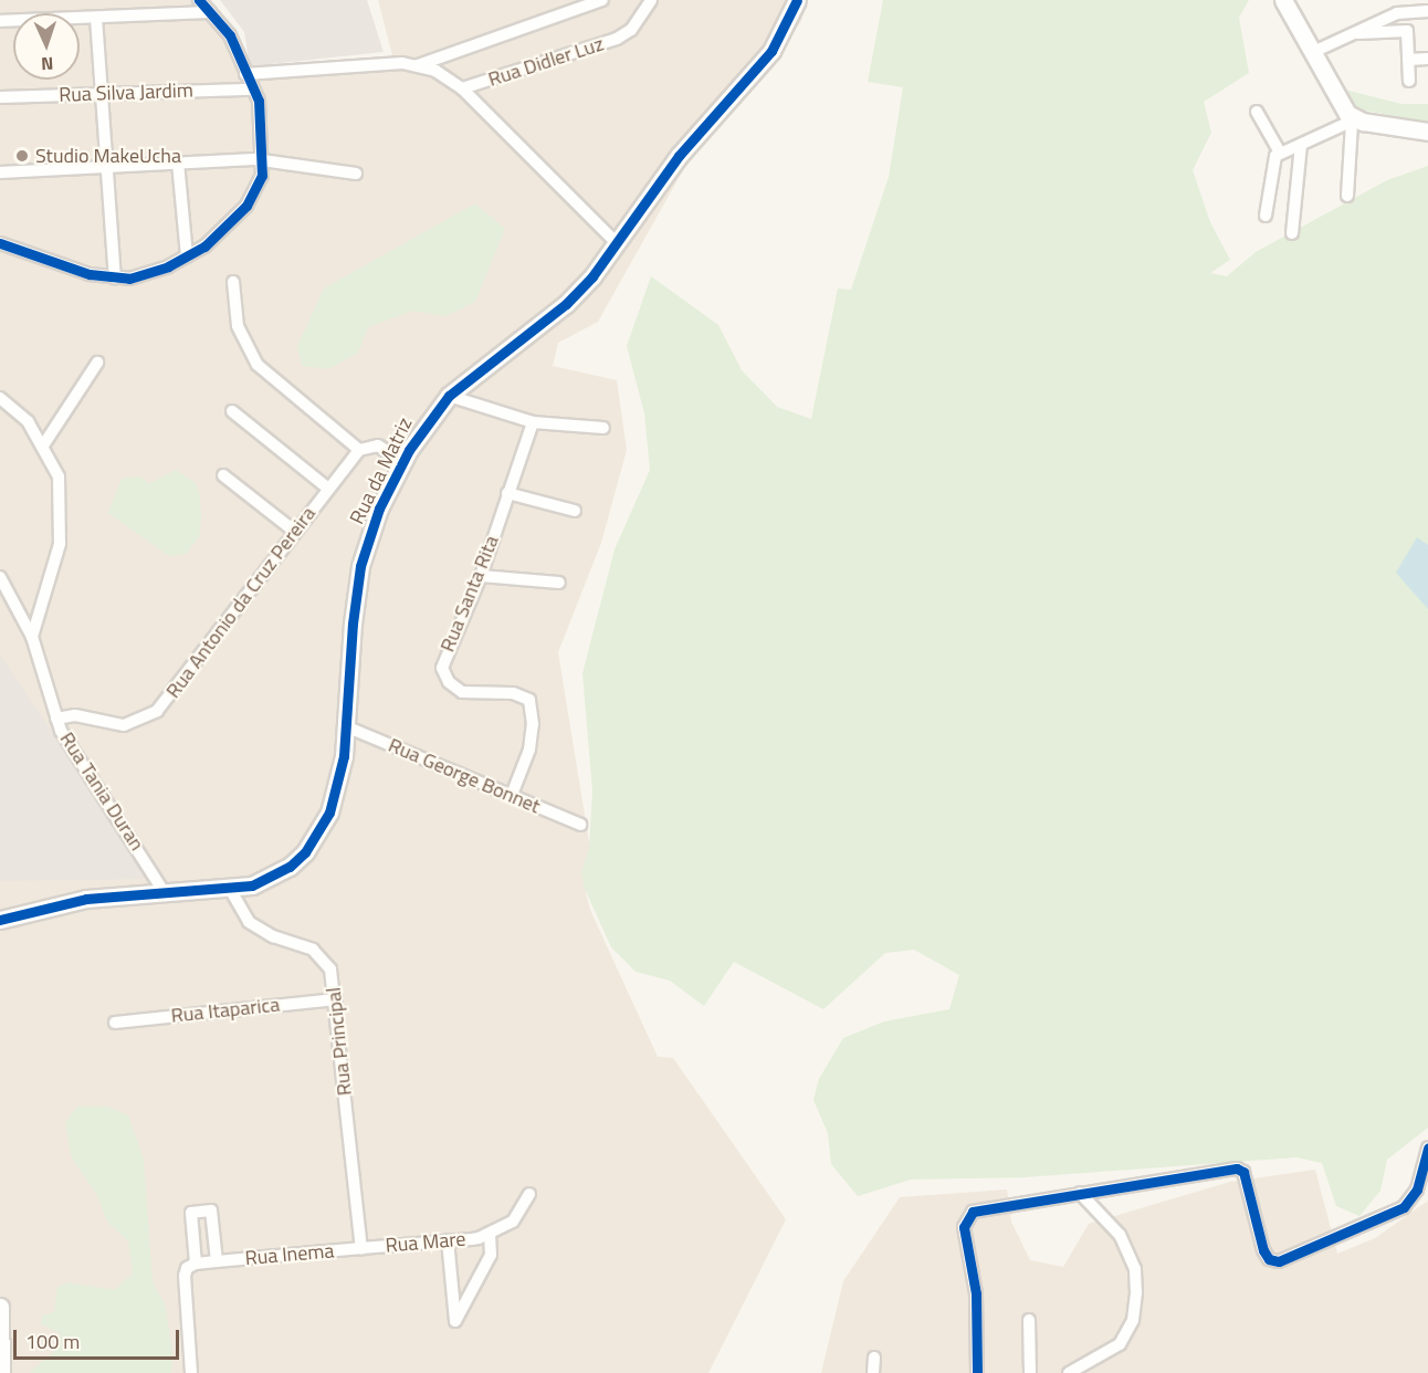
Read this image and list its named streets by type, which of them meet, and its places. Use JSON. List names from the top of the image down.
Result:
{
  "streets": {
    "street": [
      "Rua Didler Luz",
      "Rua Silva Jardim",
      "Rua da Matriz",
      "Rua Santa Rita",
      "Rua Antonio da Cruz Pereira",
      "Rua George Bonnet",
      "Rua Tania Duran",
      "Rua Itaparica",
      "Rua Principal",
      "Rua Mare",
      "Rua Inema"
    ]
  },
  "crossings": [
    ["Rua da Matriz", "Rua George Bonnet"],
    ["Rua da Matriz", "Rua Tania Duran"],
    ["Rua da Matriz", "Rua Principal"],
    ["Rua Santa Rita", "Rua George Bonnet"],
    ["Rua Antonio da Cruz Pereira", "Rua Tania Duran"],
    ["Rua Itaparica", "Rua Principal"],
    ["Rua Principal", "Rua Mare"],
    ["Rua Principal", "Rua Inema"],
    ["Rua Mare", "Rua Inema"]
  ],
  "places": ["Studio MakeUcha"],
  "scale_bar": "100 m",
  "north": "bottom"
}
